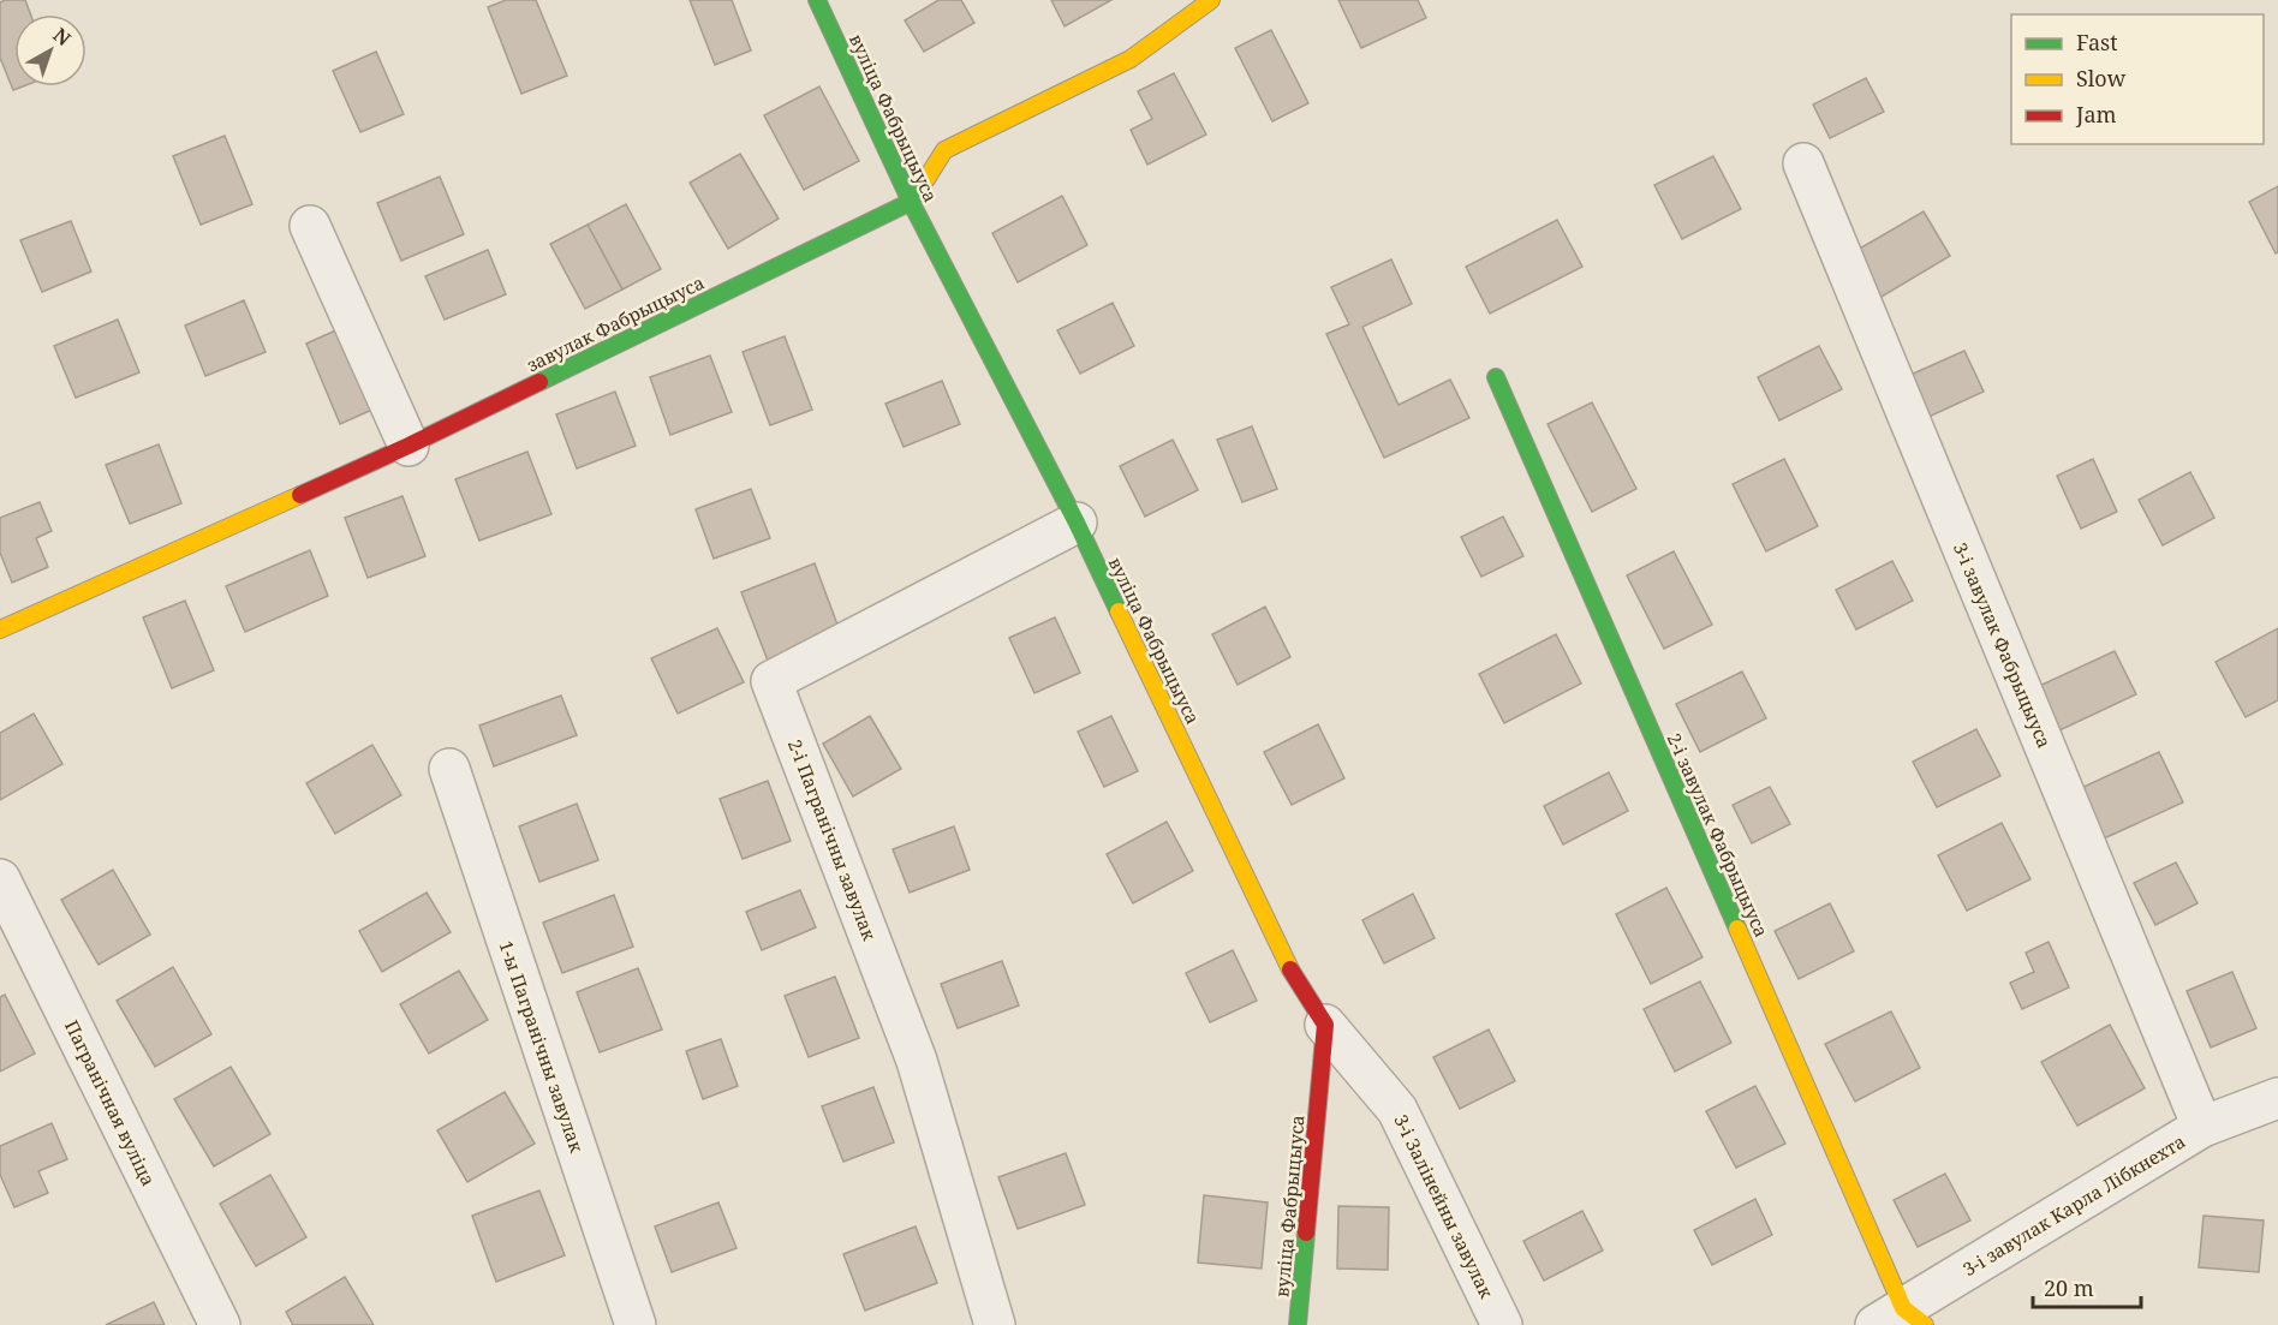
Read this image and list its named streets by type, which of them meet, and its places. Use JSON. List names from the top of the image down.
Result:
{
  "streets": {
    "street": [
      "вуліца Фабрыцыуса",
      "завулак Фабрыцыуса",
      "3-і завулак Фабрыцыуса",
      "2-і завулак Фабрыцыуса",
      "2-і Пагранічны завулак",
      "1-ы Пагранічны завулак",
      "Пагранічная вуліца",
      "3-і завулак Карла Лібкнехта",
      "3-і Залінейны завулак"
    ]
  },
  "crossings": [
    ["вуліца Фабрыцыуса", "завулак Фабрыцыуса"],
    ["вуліца Фабрыцыуса", "2-і Пагранічны завулак"],
    ["вуліца Фабрыцыуса", "3-і Залінейны завулак"],
    ["3-і завулак Фабрыцыуса", "3-і завулак Карла Лібкнехта"],
    ["2-і завулак Фабрыцыуса", "3-і завулак Карла Лібкнехта"]
  ],
  "legend": ["Fast", "Slow", "Jam"],
  "scale_bar": "20 m",
  "north": "top right"
}
